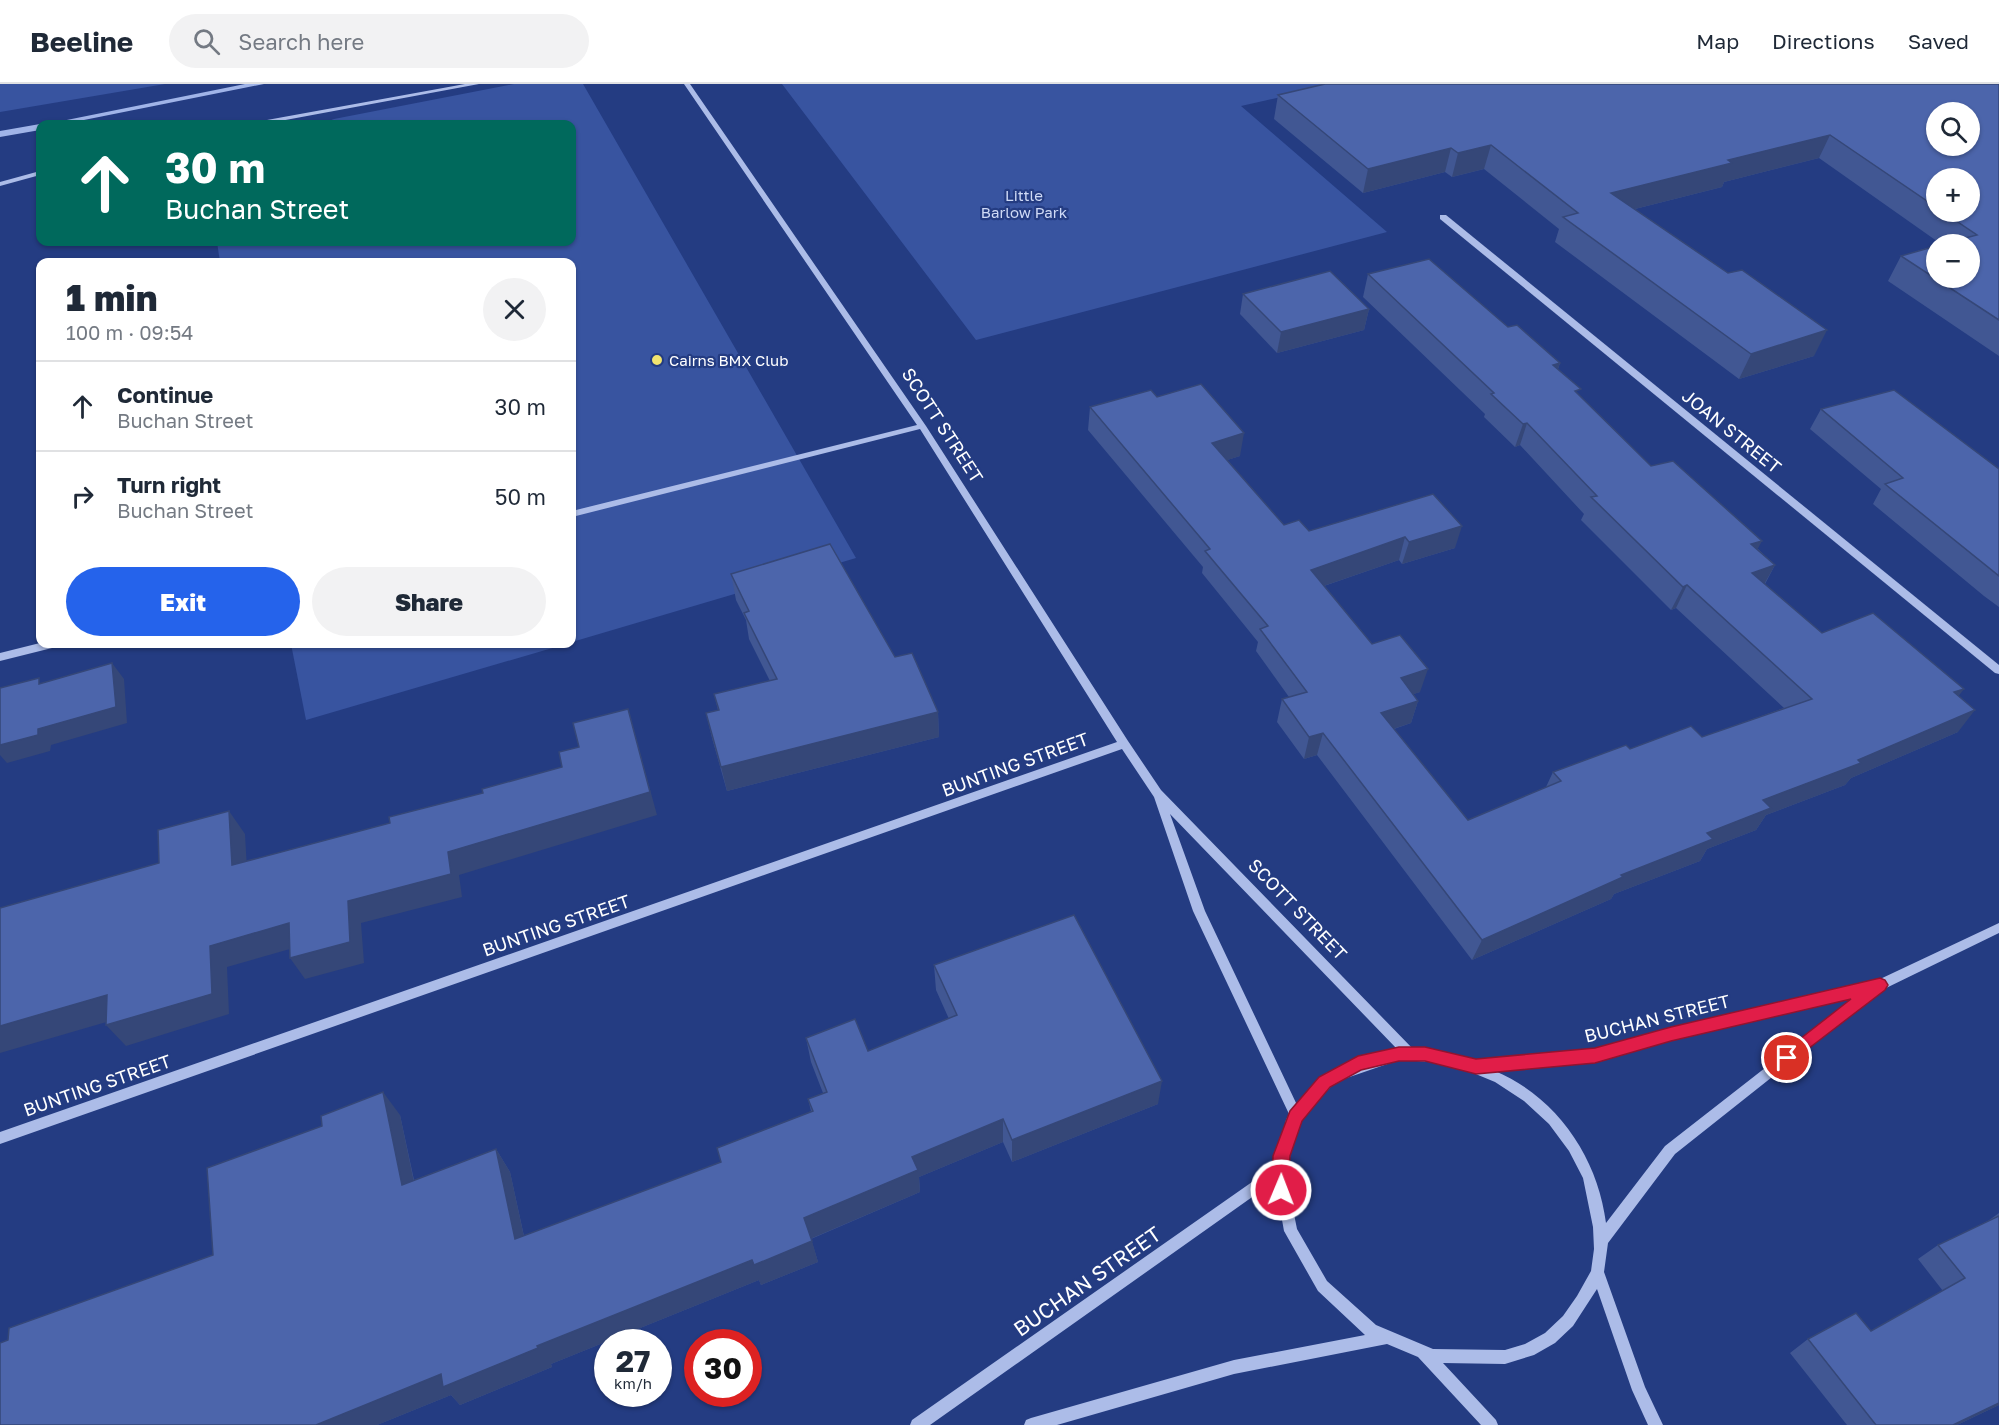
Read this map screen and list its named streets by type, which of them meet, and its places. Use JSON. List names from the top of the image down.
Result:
{
  "streets": {
    "street": [
      "SCOTT STREET",
      "JOAN STREET",
      "BUNTING STREET",
      "BUCHAN STREET"
    ]
  },
  "crossings": [
    ["SCOTT STREET", "BUNTING STREET"]
  ],
  "parks": ["Little Barlow Park"],
  "places": ["Cairns BMX Club"],
  "page": {
    "header": "Beeline",
    "search": "Search here",
    "nav": ["Map", "Directions", "Saved"],
    "map_buttons": ["+", "−"],
    "turn": ["30 m", "Buchan Street"],
    "heading": ["1 min", "100 m · 09:54"],
    "list": [
      {
        "name": "Continue",
        "note": "Buchan Street",
        "value": "30 m"
      },
      {
        "name": "Turn right",
        "note": "Buchan Street",
        "value": "50 m"
      }
    ],
    "buttons": ["Exit", "Share"],
    "speed": "27 km/h",
    "limit": "30"
  }
}
